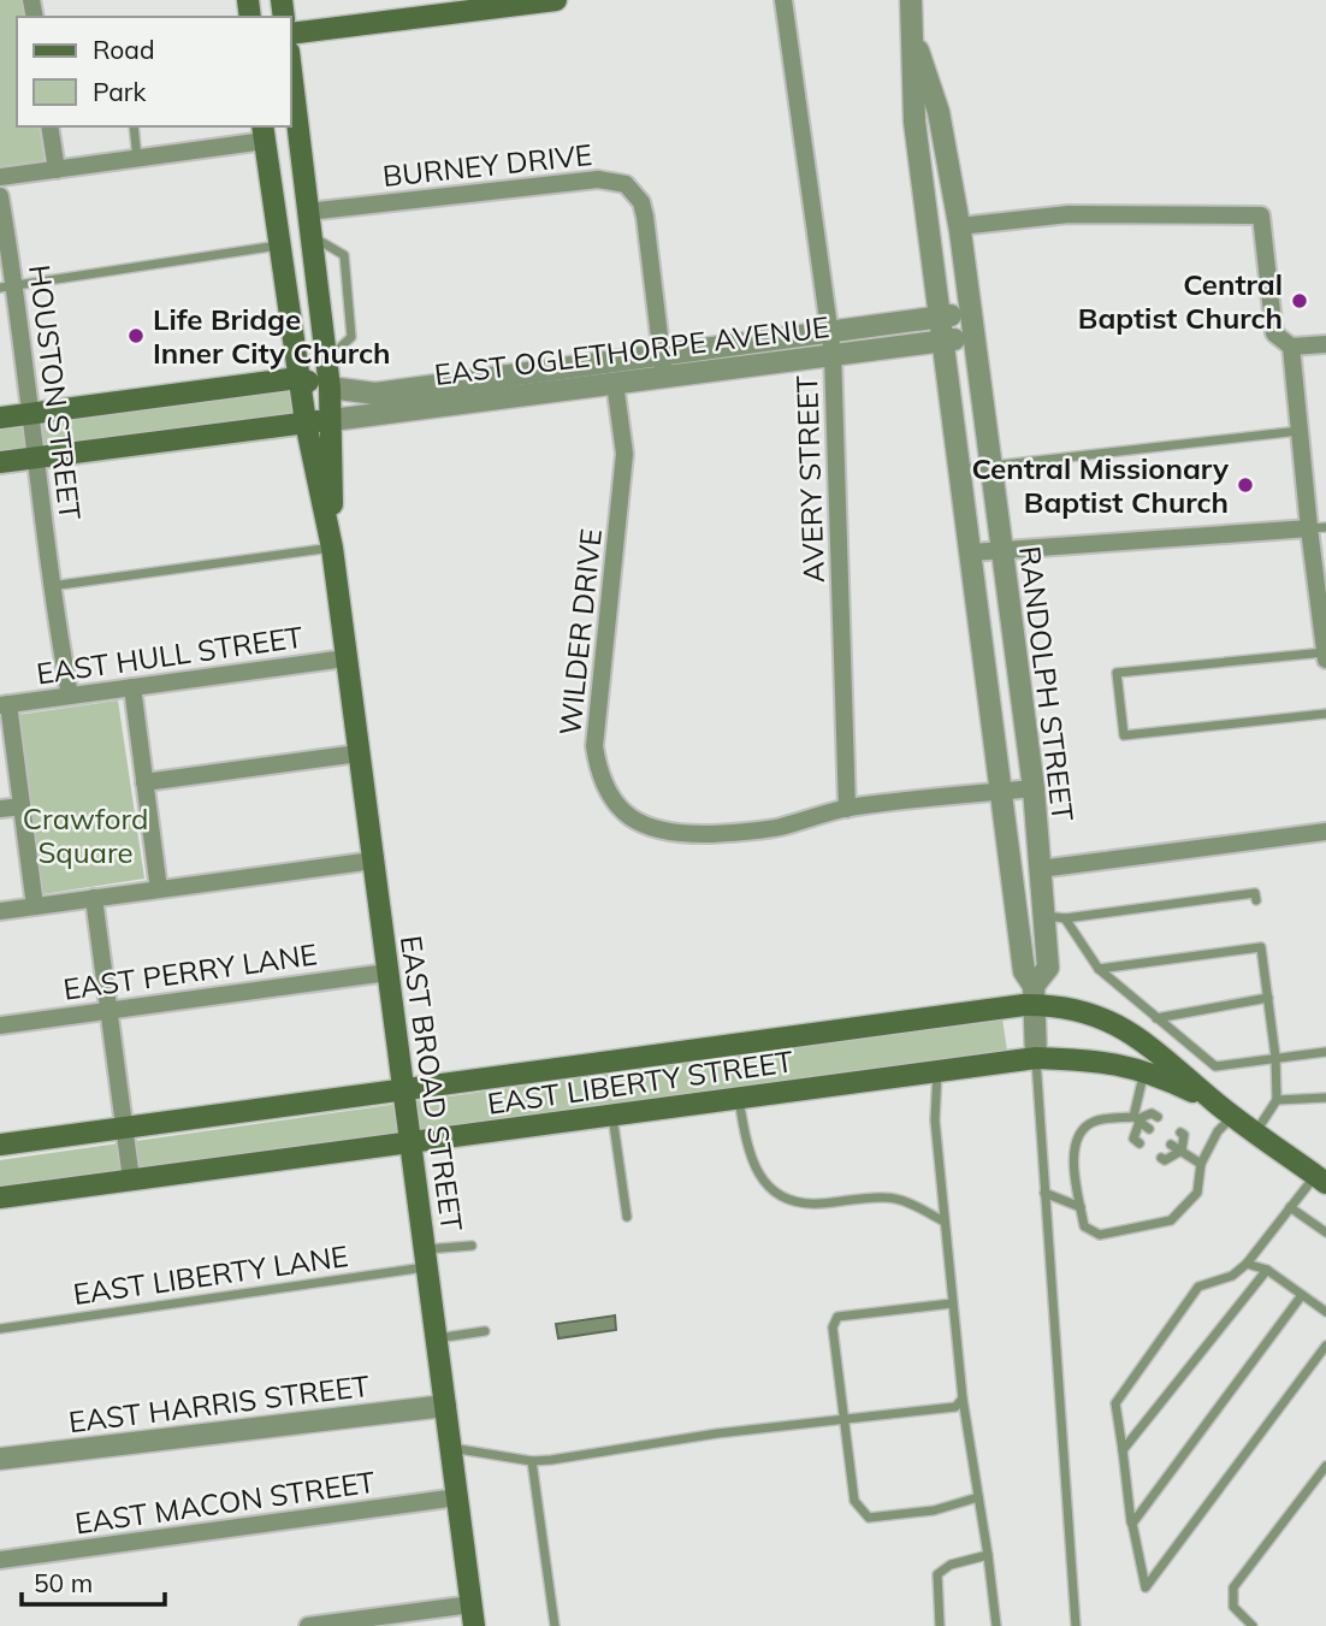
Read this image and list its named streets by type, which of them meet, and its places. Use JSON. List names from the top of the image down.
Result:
{
  "streets": {
    "main road": ["EAST OGLETHORPE AVENUE", "EAST LIBERTY STREET", "EAST BROAD STREET"],
    "street": [
      "BURNEY DRIVE",
      "HOUSTON STREET",
      "AVERY STREET",
      "WILDER DRIVE",
      "EAST HULL STREET",
      "RANDOLPH STREET",
      "EAST PERRY LANE",
      "EAST HARRIS STREET",
      "EAST MACON STREET"
    ],
    "lane": ["EAST LIBERTY LANE"]
  },
  "crossings": [
    ["BURNEY DRIVE", "EAST OGLETHORPE AVENUE"],
    ["BURNEY DRIVE", "EAST BROAD STREET"],
    ["EAST OGLETHORPE AVENUE", "HOUSTON STREET"],
    ["EAST OGLETHORPE AVENUE", "AVERY STREET"],
    ["EAST OGLETHORPE AVENUE", "WILDER DRIVE"],
    ["EAST OGLETHORPE AVENUE", "RANDOLPH STREET"],
    ["EAST OGLETHORPE AVENUE", "EAST BROAD STREET"],
    ["HOUSTON STREET", "EAST HULL STREET"],
    ["AVERY STREET", "WILDER DRIVE"],
    ["WILDER DRIVE", "RANDOLPH STREET"],
    ["EAST HULL STREET", "EAST BROAD STREET"],
    ["RANDOLPH STREET", "EAST LIBERTY STREET"],
    ["EAST PERRY LANE", "EAST BROAD STREET"],
    ["EAST LIBERTY STREET", "EAST BROAD STREET"],
    ["EAST BROAD STREET", "EAST LIBERTY LANE"],
    ["EAST BROAD STREET", "EAST HARRIS STREET"],
    ["EAST BROAD STREET", "EAST MACON STREET"]
  ],
  "parks": ["Crawford Square"],
  "places": ["Central Baptist Church", "Life Bridge Inner City Church", "Central Missionary Baptist Church"],
  "legend": ["Road", "Park"],
  "scale_bar": "50 m"
}
